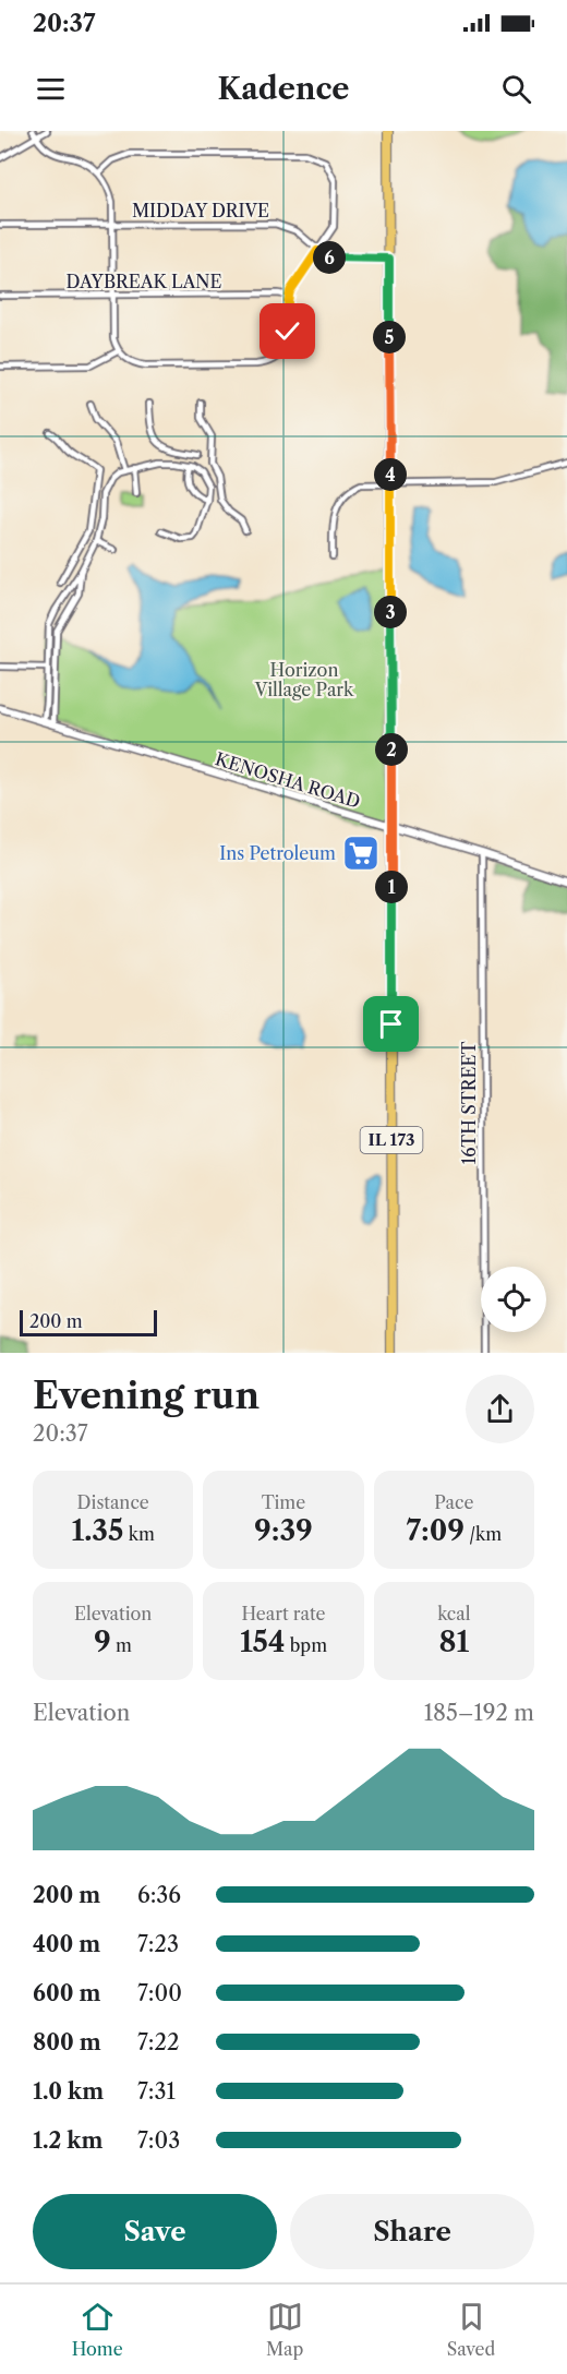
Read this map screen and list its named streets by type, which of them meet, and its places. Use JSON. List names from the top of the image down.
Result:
{
  "streets": {
    "main road": ["IL 173"],
    "street": [
      "MIDDAY DRIVE",
      "DAYBREAK LANE",
      "KENOSHA ROAD",
      "16TH STREET"
    ]
  },
  "crossings": [
    ["MIDDAY DRIVE", "IL 173"],
    ["KENOSHA ROAD", "16TH STREET"],
    ["KENOSHA ROAD", "IL 173"]
  ],
  "parks": ["Horizon Village Park"],
  "places": {
    "supermarket": ["Ins Petroleum"]
  },
  "scale_bar": "200 m",
  "page": {
    "status": "20:37",
    "header": "Kadence",
    "pins": [
      "6",
      "5",
      "4",
      "3",
      "2",
      "1"
    ],
    "scale": "200 m",
    "heading": ["Evening run", "20:37"],
    "stats": [
      ["Distance", "1.35 km"],
      ["Time", "9:39"],
      ["Pace", "7:09 /km"],
      ["Elevation", "9 m"],
      ["Heart rate", "154 bpm"],
      ["kcal", "81"]
    ],
    "chart": ["Elevation", "185–192 m"],
    "list": [
      {
        "name": "200 m",
        "note": "6:36"
      },
      {
        "name": "400 m",
        "note": "7:23"
      },
      {
        "name": "600 m",
        "note": "7:00"
      },
      {
        "name": "800 m",
        "note": "7:22"
      },
      {
        "name": "1.0 km",
        "note": "7:31"
      },
      {
        "name": "1.2 km",
        "note": "7:03"
      }
    ],
    "buttons": ["Save", "Share"],
    "tabs": ["Home", "Map", "Saved"]
  }
}
